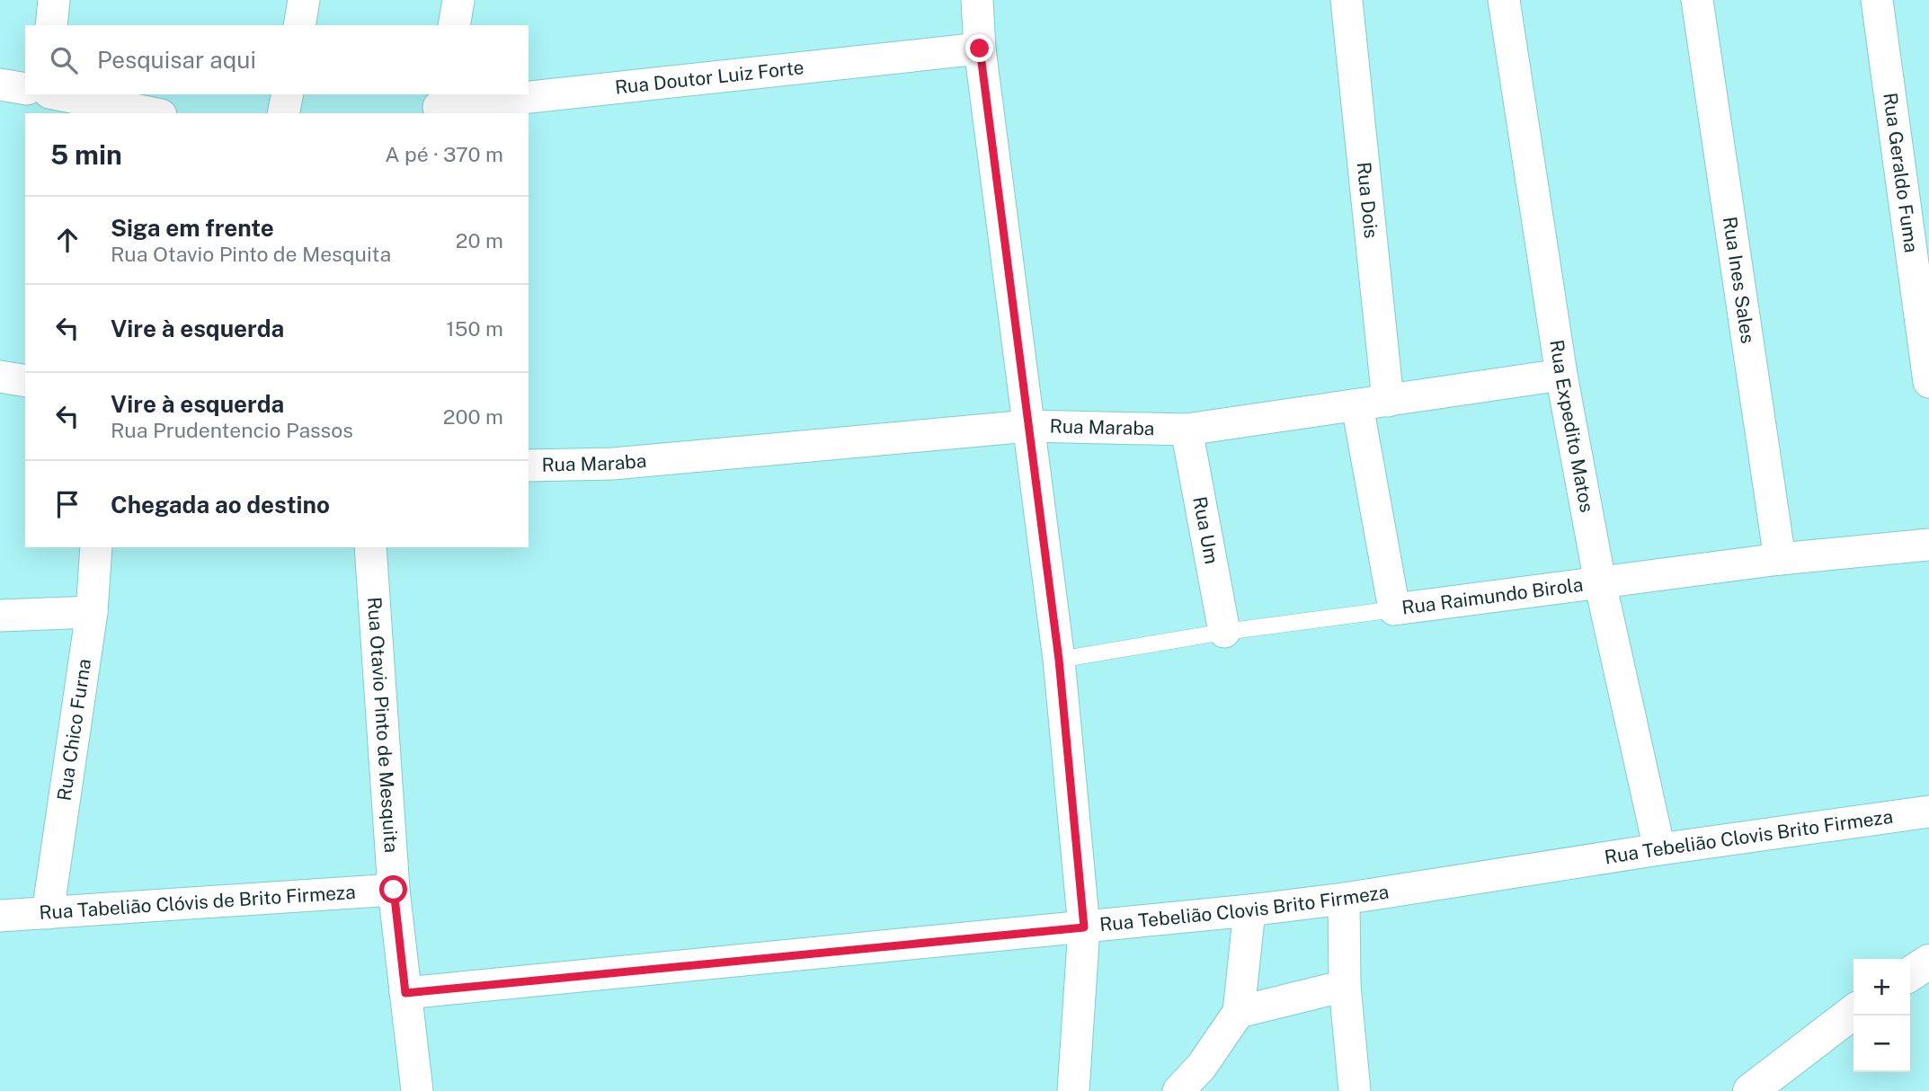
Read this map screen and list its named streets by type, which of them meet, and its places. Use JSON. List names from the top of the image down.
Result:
{
  "streets": {
    "street": [
      "Rua Doutor Luiz Forte",
      "Rua Geraldo Fuma",
      "Rua Dois",
      "Rua Ines Sales",
      "Rua Expedito Matos",
      "Rua Maraba",
      "Rua Um",
      "Rua Raimundo Birola",
      "Rua Otavio Pinto de Mesquita",
      "Rua Chico Furna",
      "Rua Tebelião Clovis Brito Firmeza",
      "Rua Tabelião Clóvis de Brito Firmeza"
    ]
  },
  "crossings": [
    ["Rua Dois", "Rua Maraba"],
    ["Rua Ines Sales", "Rua Raimundo Birola"],
    ["Rua Expedito Matos", "Rua Maraba"],
    ["Rua Expedito Matos", "Rua Raimundo Birola"],
    ["Rua Expedito Matos", "Rua Tebelião Clovis Brito Firmeza"],
    ["Rua Maraba", "Rua Um"],
    ["Rua Um", "Rua Raimundo Birola"],
    ["Rua Otavio Pinto de Mesquita", "Rua Tebelião Clovis Brito Firmeza"],
    ["Rua Otavio Pinto de Mesquita", "Rua Tabelião Clóvis de Brito Firmeza"],
    ["Rua Chico Furna", "Rua Tabelião Clóvis de Brito Firmeza"]
  ],
  "page": {
    "search": "Pesquisar aqui",
    "heading": ["5 min", "A pé · 370 m"],
    "list": [
      ["Siga em frente", "Rua Otavio Pinto de Mesquita", "20 m"],
      ["Vire à esquerda", "150 m"],
      ["Vire à esquerda", "Rua Prudentencio Passos", "200 m"],
      "Chegada ao destino"
    ],
    "map_buttons": ["+", "−"]
  }
}
